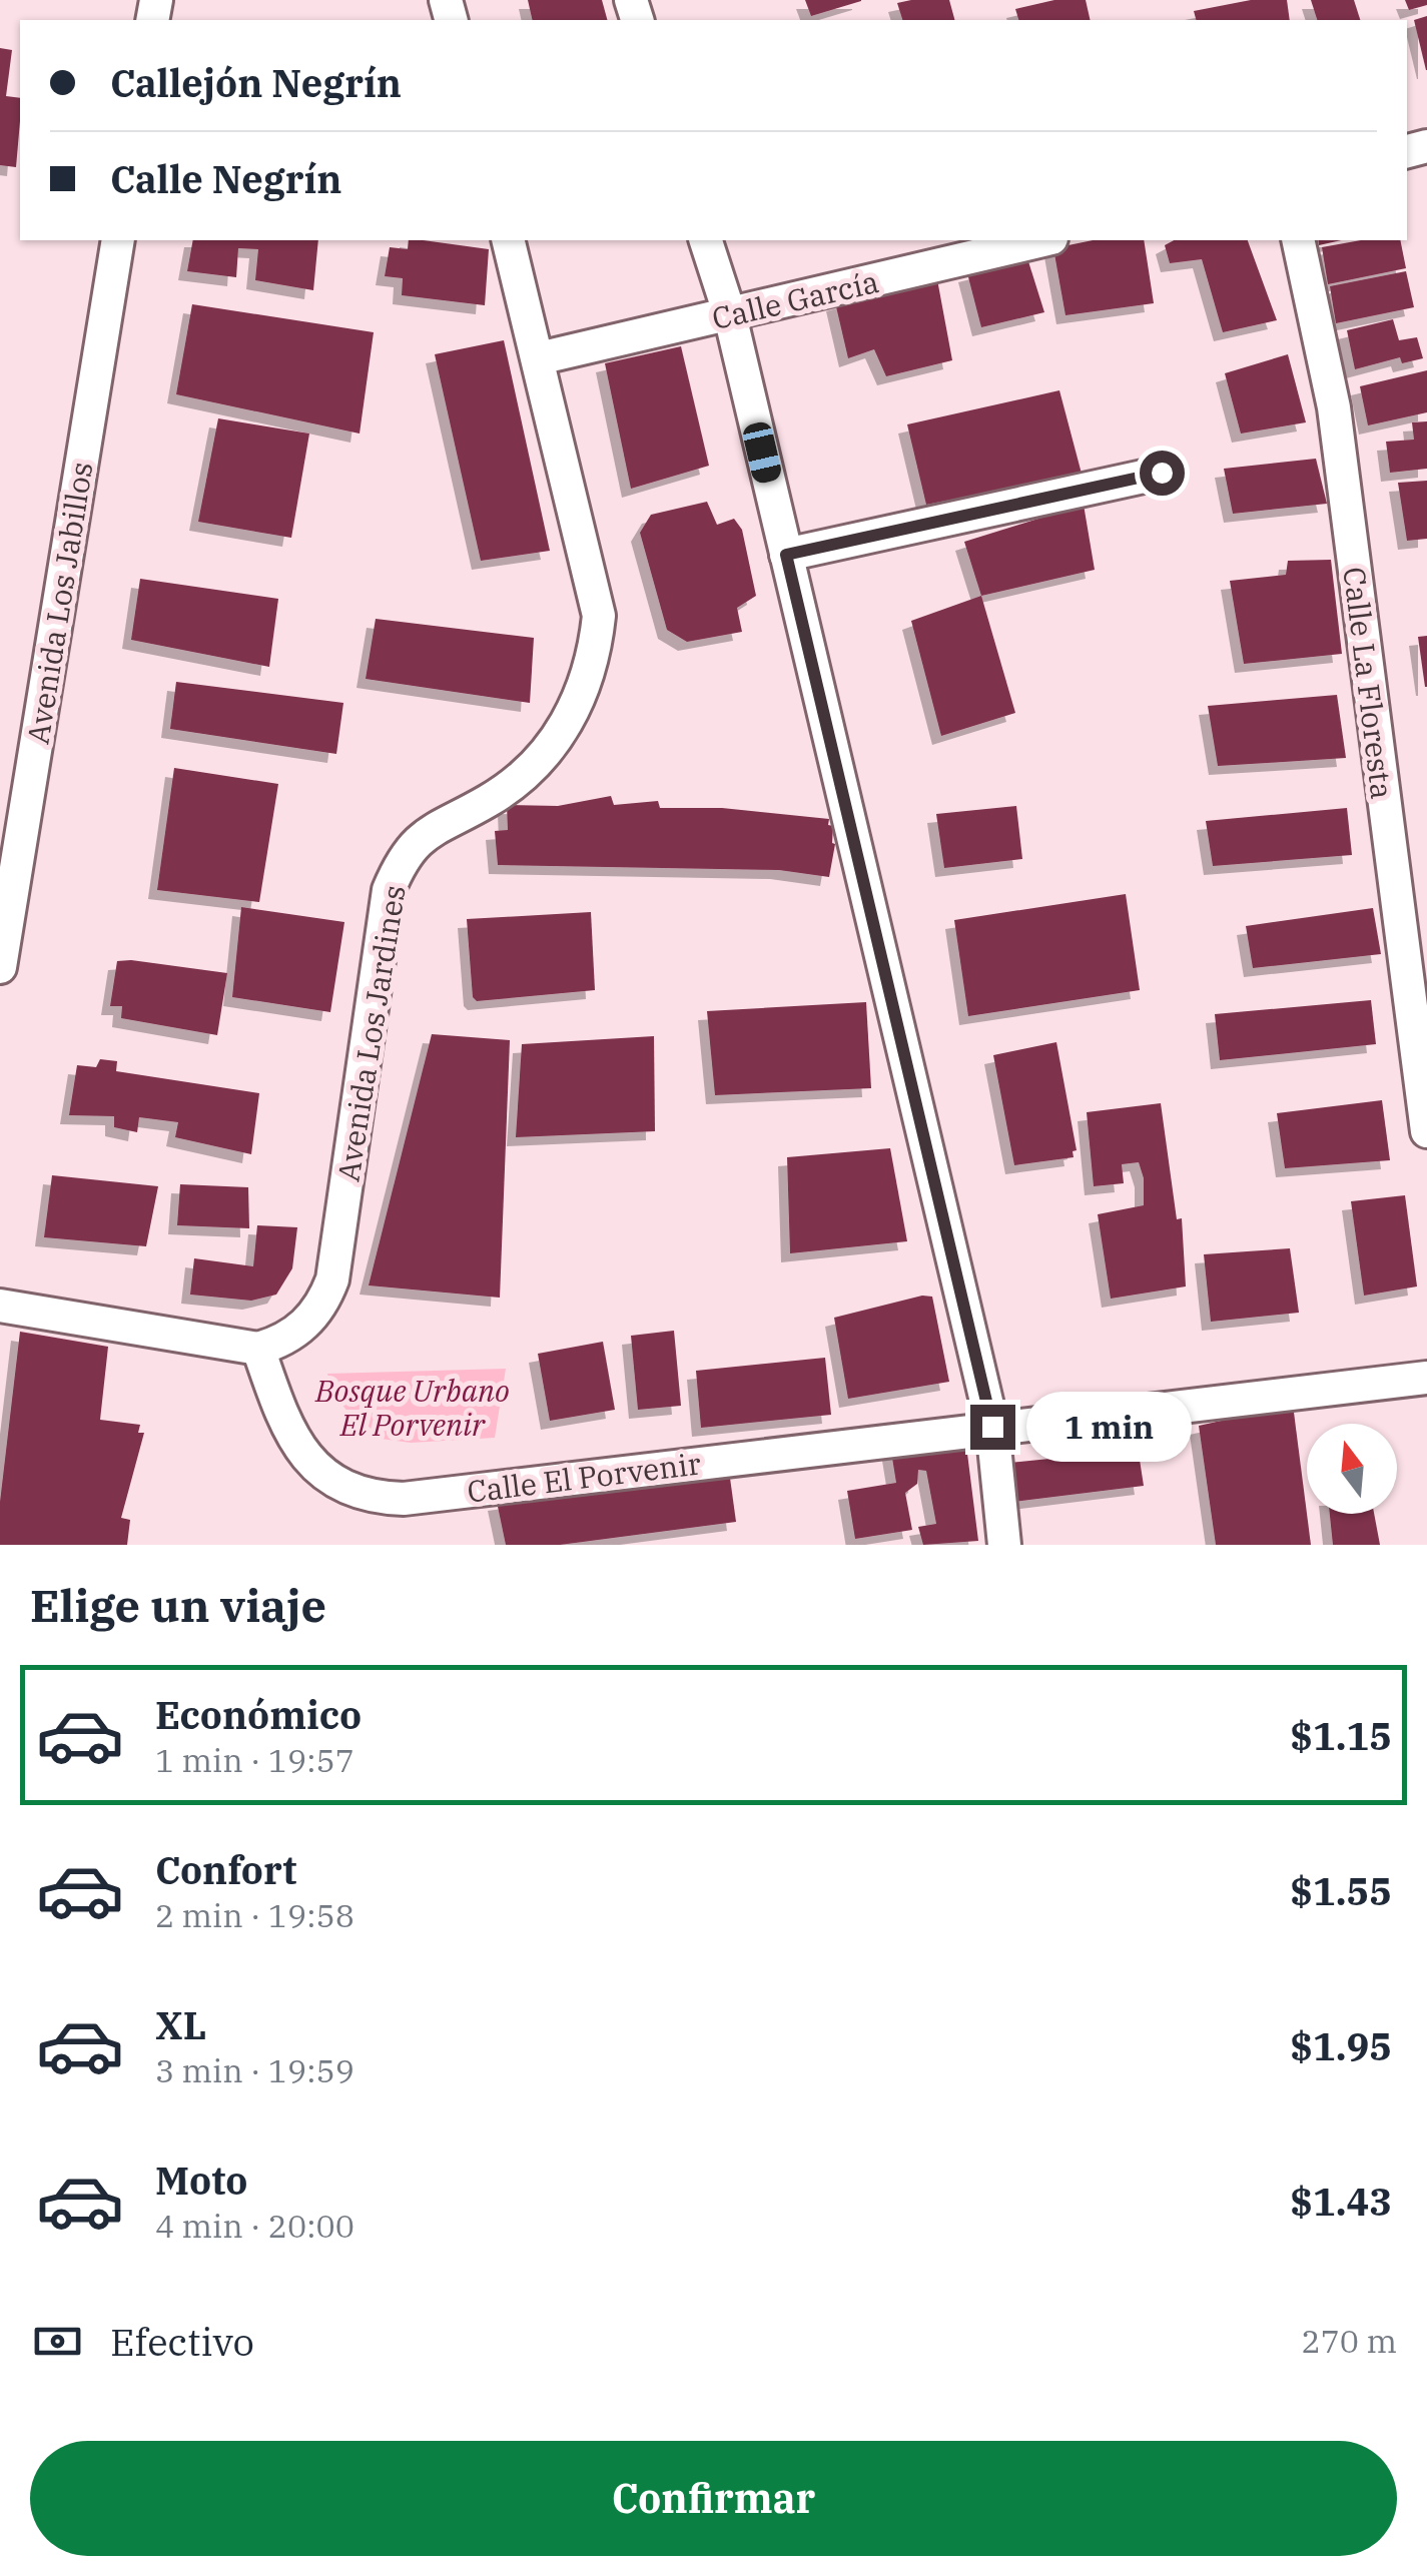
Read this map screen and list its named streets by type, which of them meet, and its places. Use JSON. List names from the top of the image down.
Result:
{
  "streets": {
    "street": [
      "Calle García",
      "Avenida Los Jabillos",
      "Calle La Floresta",
      "Avenida Los Jardines",
      "Calle El Porvenir"
    ]
  },
  "crossings": [
    ["Calle García", "Avenida Los Jardines"],
    ["Avenida Los Jardines", "Calle El Porvenir"]
  ],
  "parks": ["Bosque Urbano El Porvenir"],
  "north": "top",
  "page": {
    "banner": ["Callejón Negrín", "Calle Negrín"],
    "bubble": "1 min",
    "heading": "Elige un viaje",
    "list": [
      {
        "name": "Económico",
        "note": "1 min · 19:57",
        "value": "$1.15"
      },
      {
        "name": "Confort",
        "note": "2 min · 19:58",
        "value": "$1.55"
      },
      {
        "name": "XL",
        "note": "3 min · 19:59",
        "value": "$1.95"
      },
      {
        "name": "Moto",
        "note": "4 min · 20:00",
        "value": "$1.43"
      }
    ],
    "pay": ["Efectivo", "270 m"],
    "buttons": "Confirmar"
  }
}
